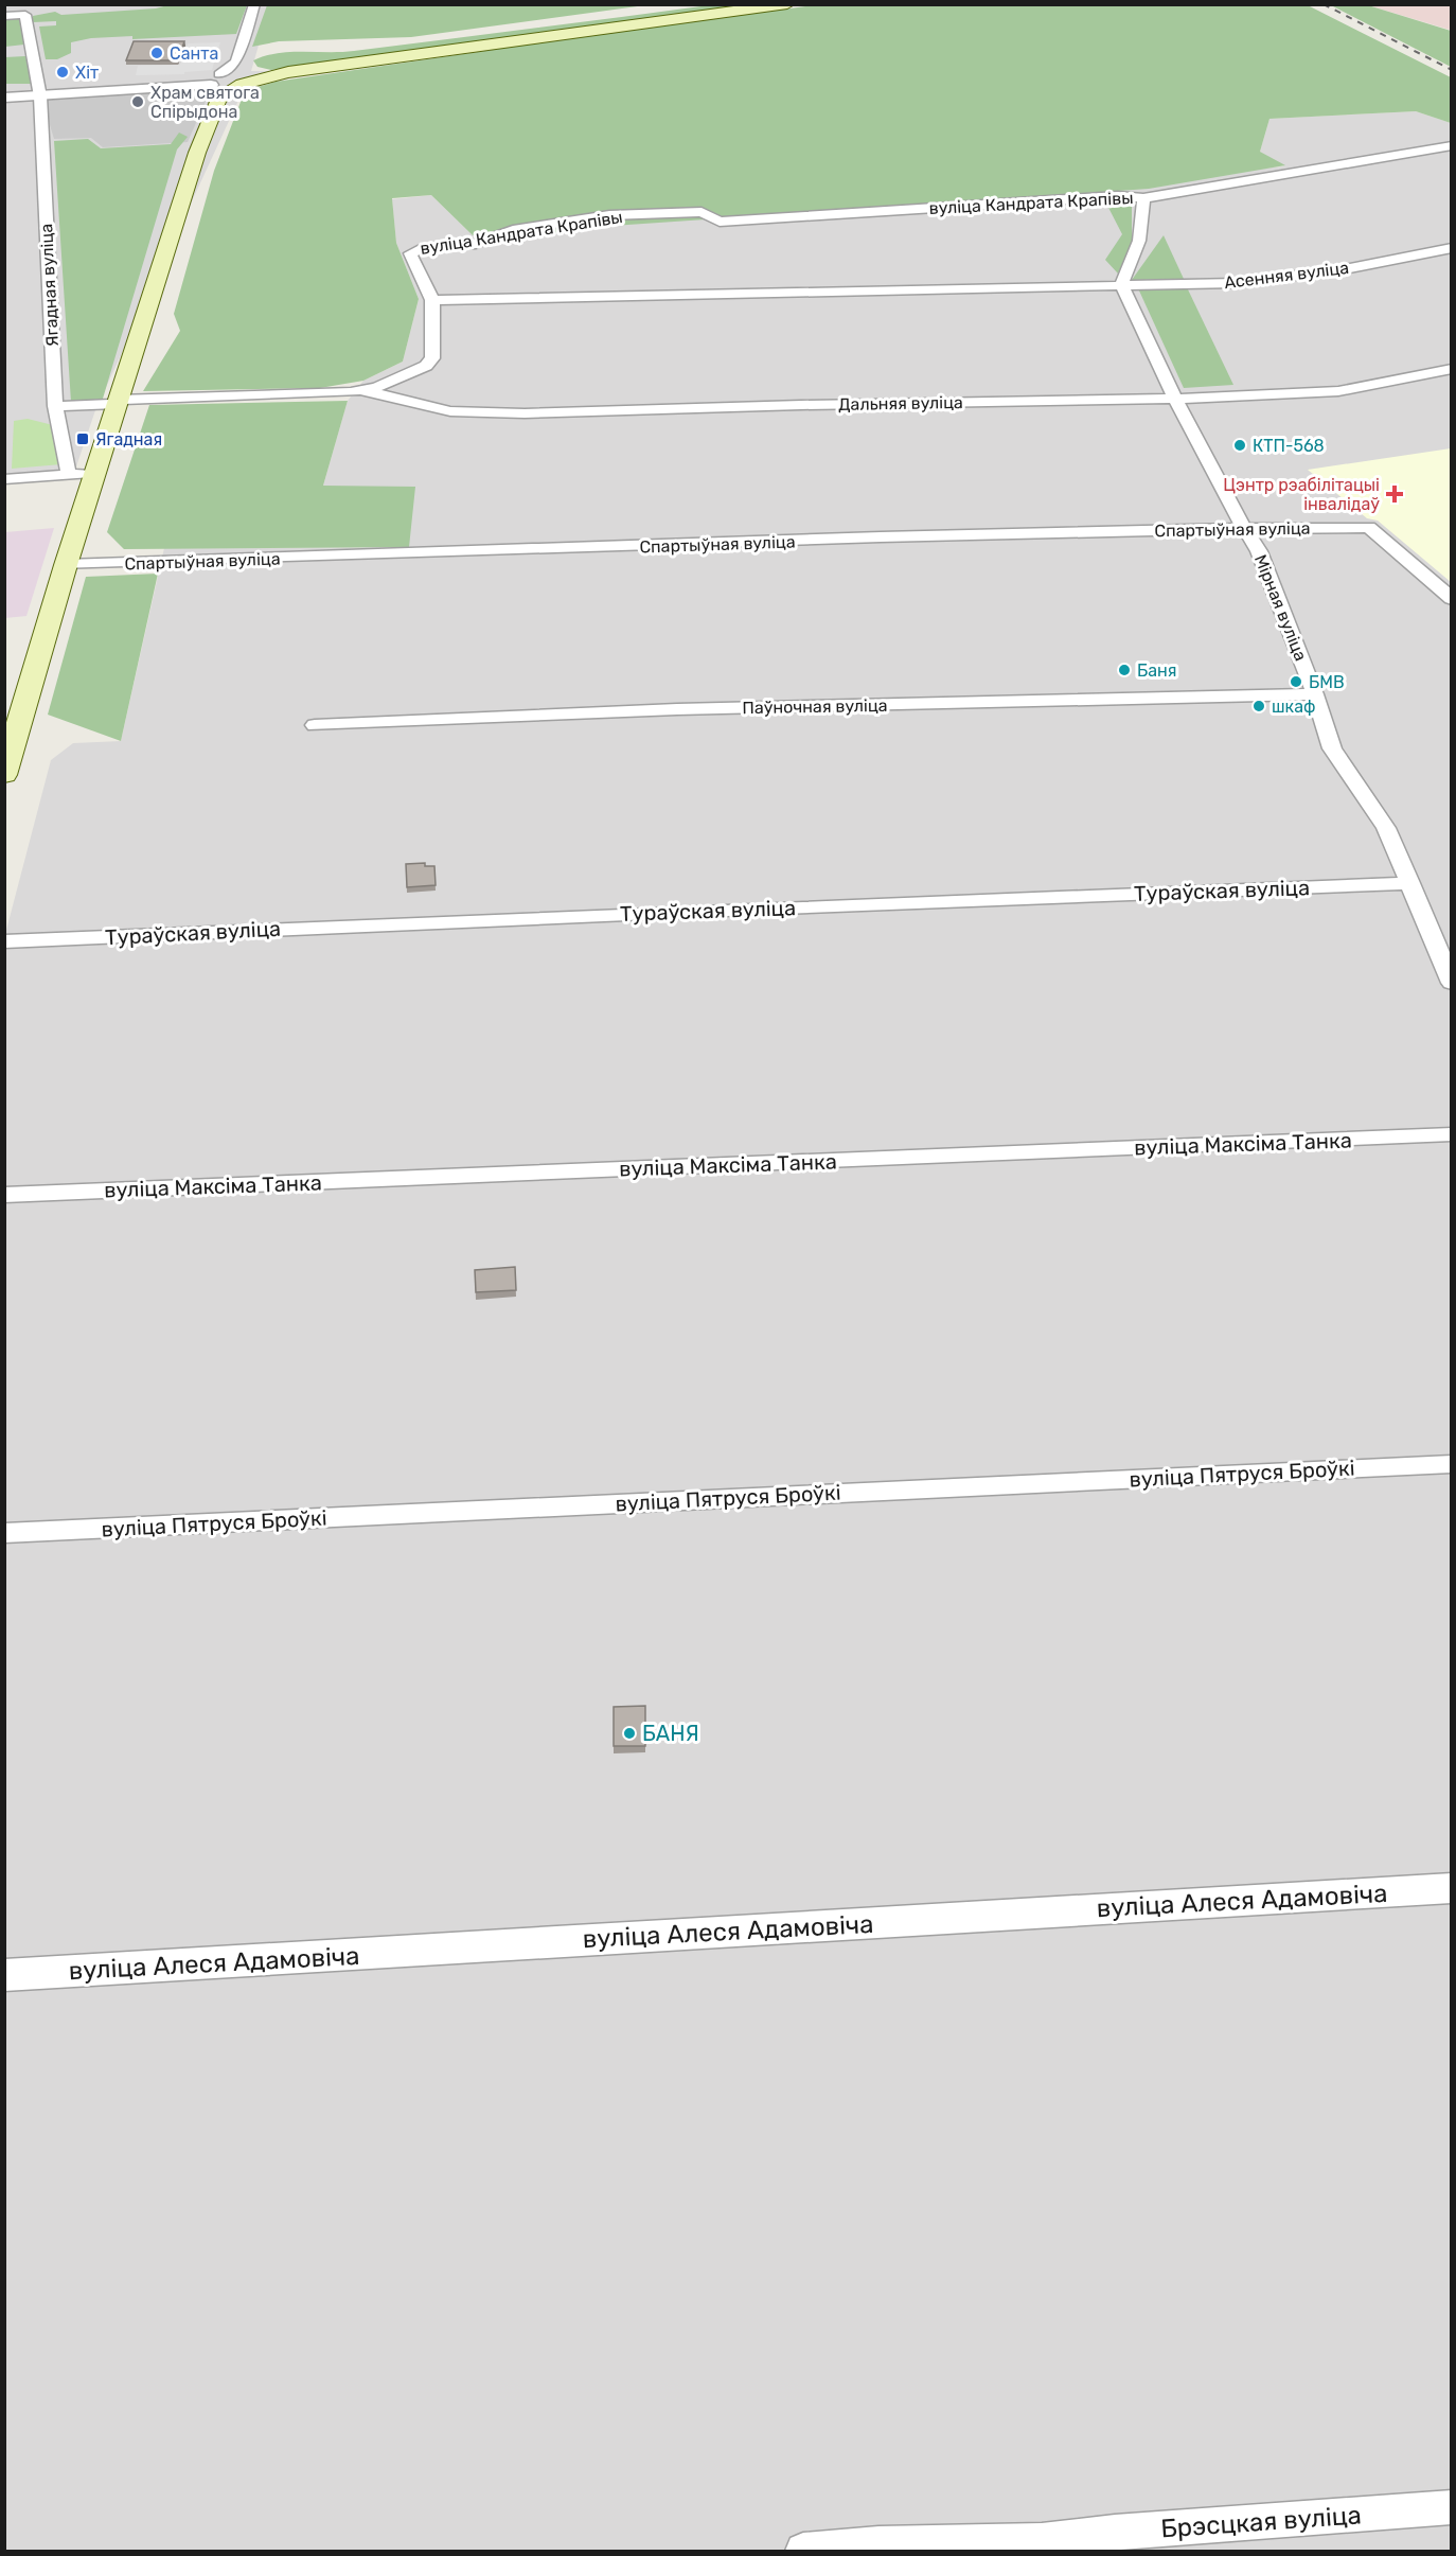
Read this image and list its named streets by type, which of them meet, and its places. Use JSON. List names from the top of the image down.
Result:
{
  "streets": {
    "street": [
      "вуліца Кандрата Крапівы",
      "Асенняя вуліца",
      "Ягадная вуліца",
      "Дальняя вуліца",
      "Спартыўная вуліца",
      "Мірная вуліца",
      "Паўночная вуліца",
      "Тураўская вуліца",
      "вуліца Максіма Танка",
      "вуліца Пятруся Броўкі",
      "вуліца Алеся Адамовіча",
      "Брэсцкая вуліца"
    ]
  },
  "crossings": [
    ["Асенняя вуліца", "Мірная вуліца"],
    ["Дальняя вуліца", "Мірная вуліца"],
    ["Спартыўная вуліца", "Мірная вуліца"],
    ["Мірная вуліца", "Паўночная вуліца"],
    ["Мірная вуліца", "Тураўская вуліца"]
  ],
  "places": {
    "other": [
      "Санта",
      "Хіт",
      "Храм святога Спірыдона",
      "КТП-568",
      "Баня",
      "БМВ",
      "шкаф",
      "БАНЯ"
    ],
    "transit": ["Ягадная"],
    "health": ["Цэнтр рэабілітацыі інвалідаў"]
  }
}
